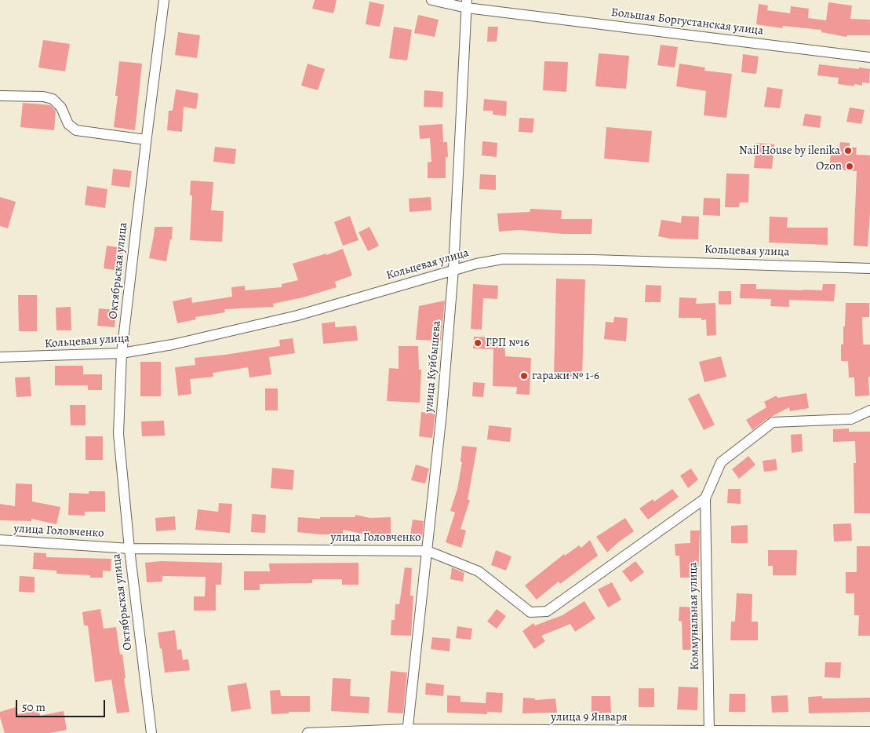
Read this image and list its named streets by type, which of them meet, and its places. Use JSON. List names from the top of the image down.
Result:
{
  "streets": {
    "street": [
      "Большая Боргустанская улица",
      "Кольцевая улица",
      "Октябрьская улица",
      "улица Куйбышева",
      "улица Головченко",
      "Коммунальная улица",
      "улица 9 Января"
    ]
  },
  "crossings": [
    ["Большая Боргустанская улица", "улица Куйбышева"],
    ["Кольцевая улица", "Октябрьская улица"],
    ["Кольцевая улица", "улица Куйбышева"],
    ["Октябрьская улица", "улица Головченко"],
    ["улица Куйбышева", "улица Головченко"],
    ["улица Куйбышева", "улица 9 Января"],
    ["улица Головченко", "Коммунальная улица"],
    ["Коммунальная улица", "улица 9 Января"]
  ],
  "places": [
    "Nail House by ilenika",
    "Ozon",
    "ГРП №16",
    "гаражи № 1-6"
  ],
  "scale_bar": "50 m"
}
